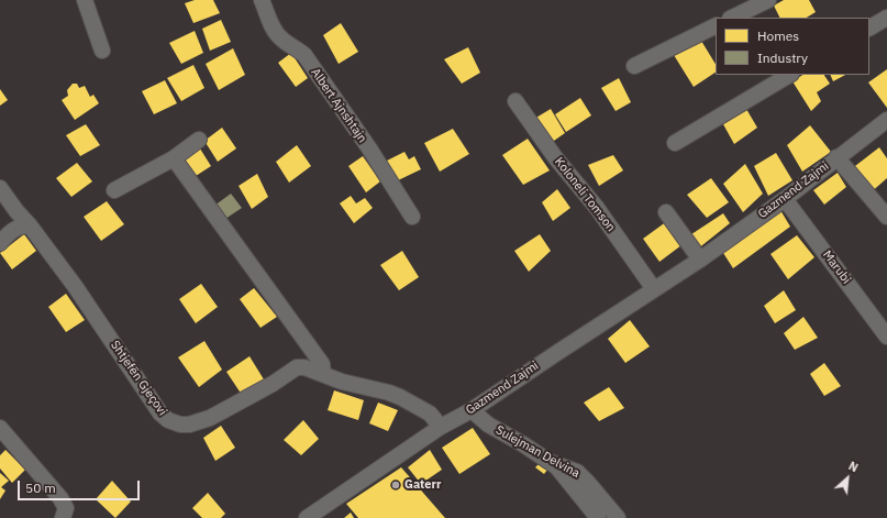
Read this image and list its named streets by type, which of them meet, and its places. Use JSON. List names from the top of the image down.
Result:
{
  "streets": {
    "street": [
      "Albert Ajnshtajn",
      "Gazmend Zajmi",
      "Koloneli Tomson",
      "Marubi",
      "Shtjefën Gjeçovi",
      "Sulejman Delvina"
    ]
  },
  "crossings": [
    ["Gazmend Zajmi", "Koloneli Tomson"],
    ["Gazmend Zajmi", "Marubi"],
    ["Gazmend Zajmi", "Shtjefën Gjeçovi"],
    ["Gazmend Zajmi", "Sulejman Delvina"]
  ],
  "places": ["Gaterr"],
  "legend": ["Homes", "Industry"],
  "scale_bar": "50 m",
  "north": "top right"
}
